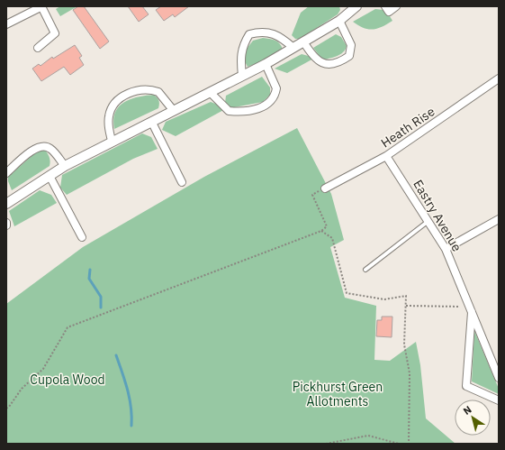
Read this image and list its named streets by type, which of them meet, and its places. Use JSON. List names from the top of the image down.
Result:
{
  "streets": {
    "street": ["Heath Rise", "Eastry Avenue"]
  },
  "crossings": [
    ["Heath Rise", "Eastry Avenue"]
  ],
  "parks": ["Cupola Wood", "Pickhurst Green Allotments"],
  "north": "top left"
}
